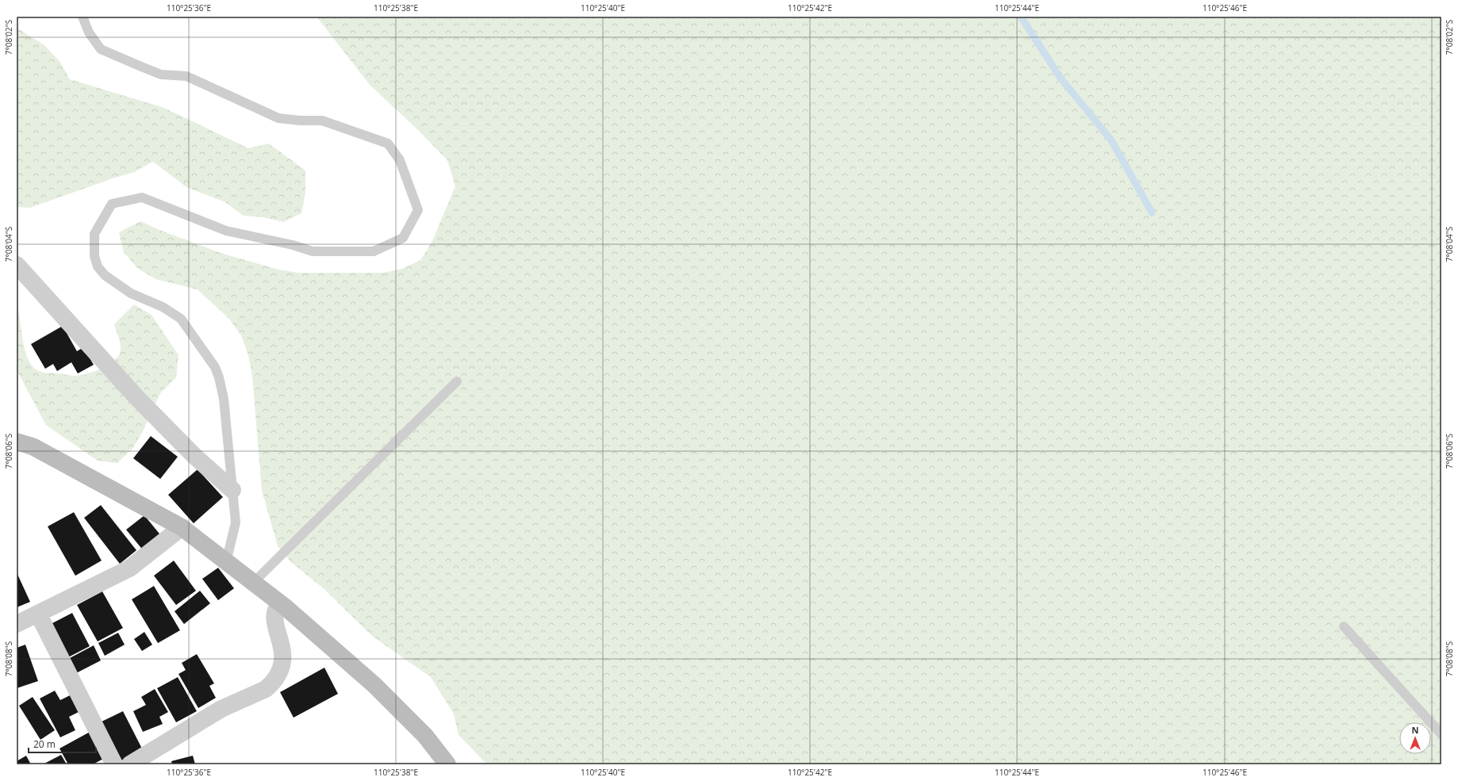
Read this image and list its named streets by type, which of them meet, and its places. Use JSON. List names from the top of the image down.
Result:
{
  "scale_bar": "20 m",
  "north": "top",
  "coordinates": [
    "110°25'36\"E",
    "110°25'38\"E",
    "110°25'40\"E",
    "110°25'42\"E",
    "110°25'44\"E",
    "110°25'46\"E",
    "7°08'02\"S",
    "7°08'04\"S",
    "7°08'06\"S",
    "7°08'08\"S"
  ]
}
